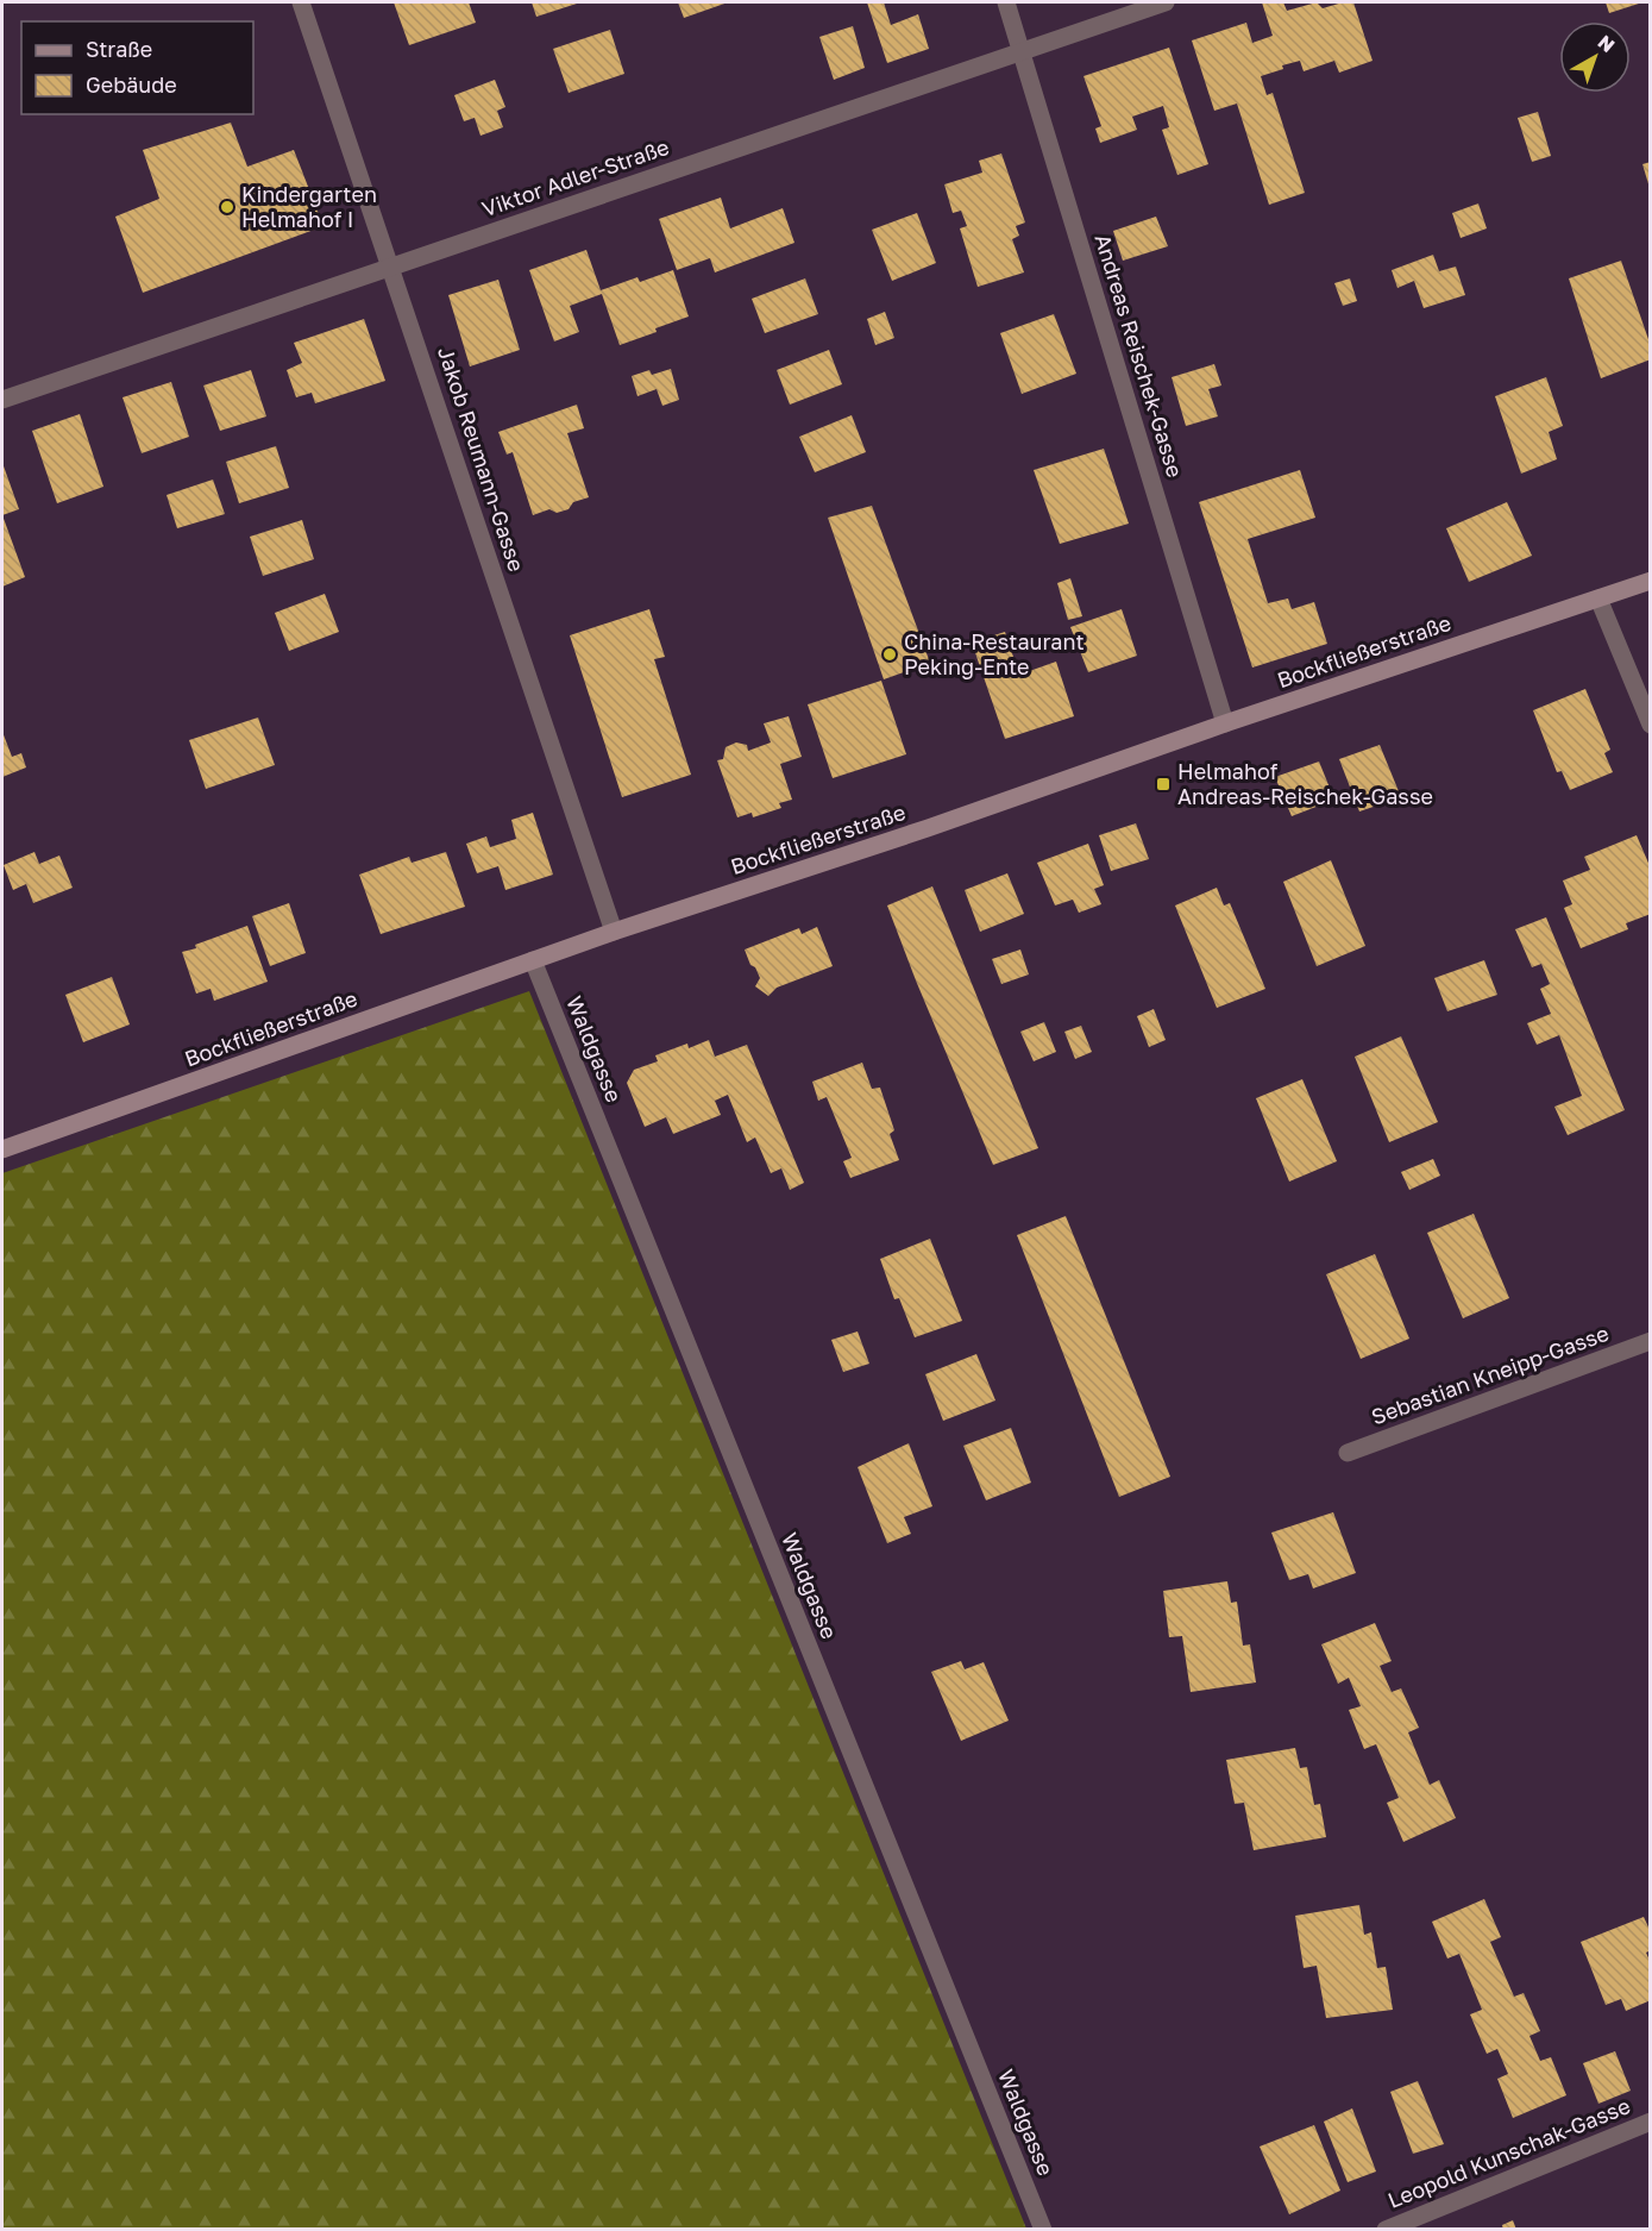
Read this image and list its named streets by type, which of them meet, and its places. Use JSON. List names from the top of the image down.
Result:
{
  "streets": {
    "main road": ["Bockfließerstraße"],
    "street": [
      "Viktor Adler-Straße",
      "Andreas Reischek-Gasse",
      "Jakob Reumann-Gasse",
      "Waldgasse",
      "Sebastian Kneipp-Gasse",
      "Leopold Kunschak-Gasse"
    ]
  },
  "crossings": [
    ["Viktor Adler-Straße", "Andreas Reischek-Gasse"],
    ["Viktor Adler-Straße", "Jakob Reumann-Gasse"],
    ["Andreas Reischek-Gasse", "Bockfließerstraße"],
    ["Jakob Reumann-Gasse", "Bockfließerstraße"],
    ["Bockfließerstraße", "Waldgasse"]
  ],
  "places": {
    "other": ["Kindergarten Helmahof I", "China-Restaurant Peking-Ente"],
    "transit": ["Helmahof Andreas-Reischek-Gasse"]
  },
  "legend": ["Straße", "Gebäude"],
  "north": "top right"
}
